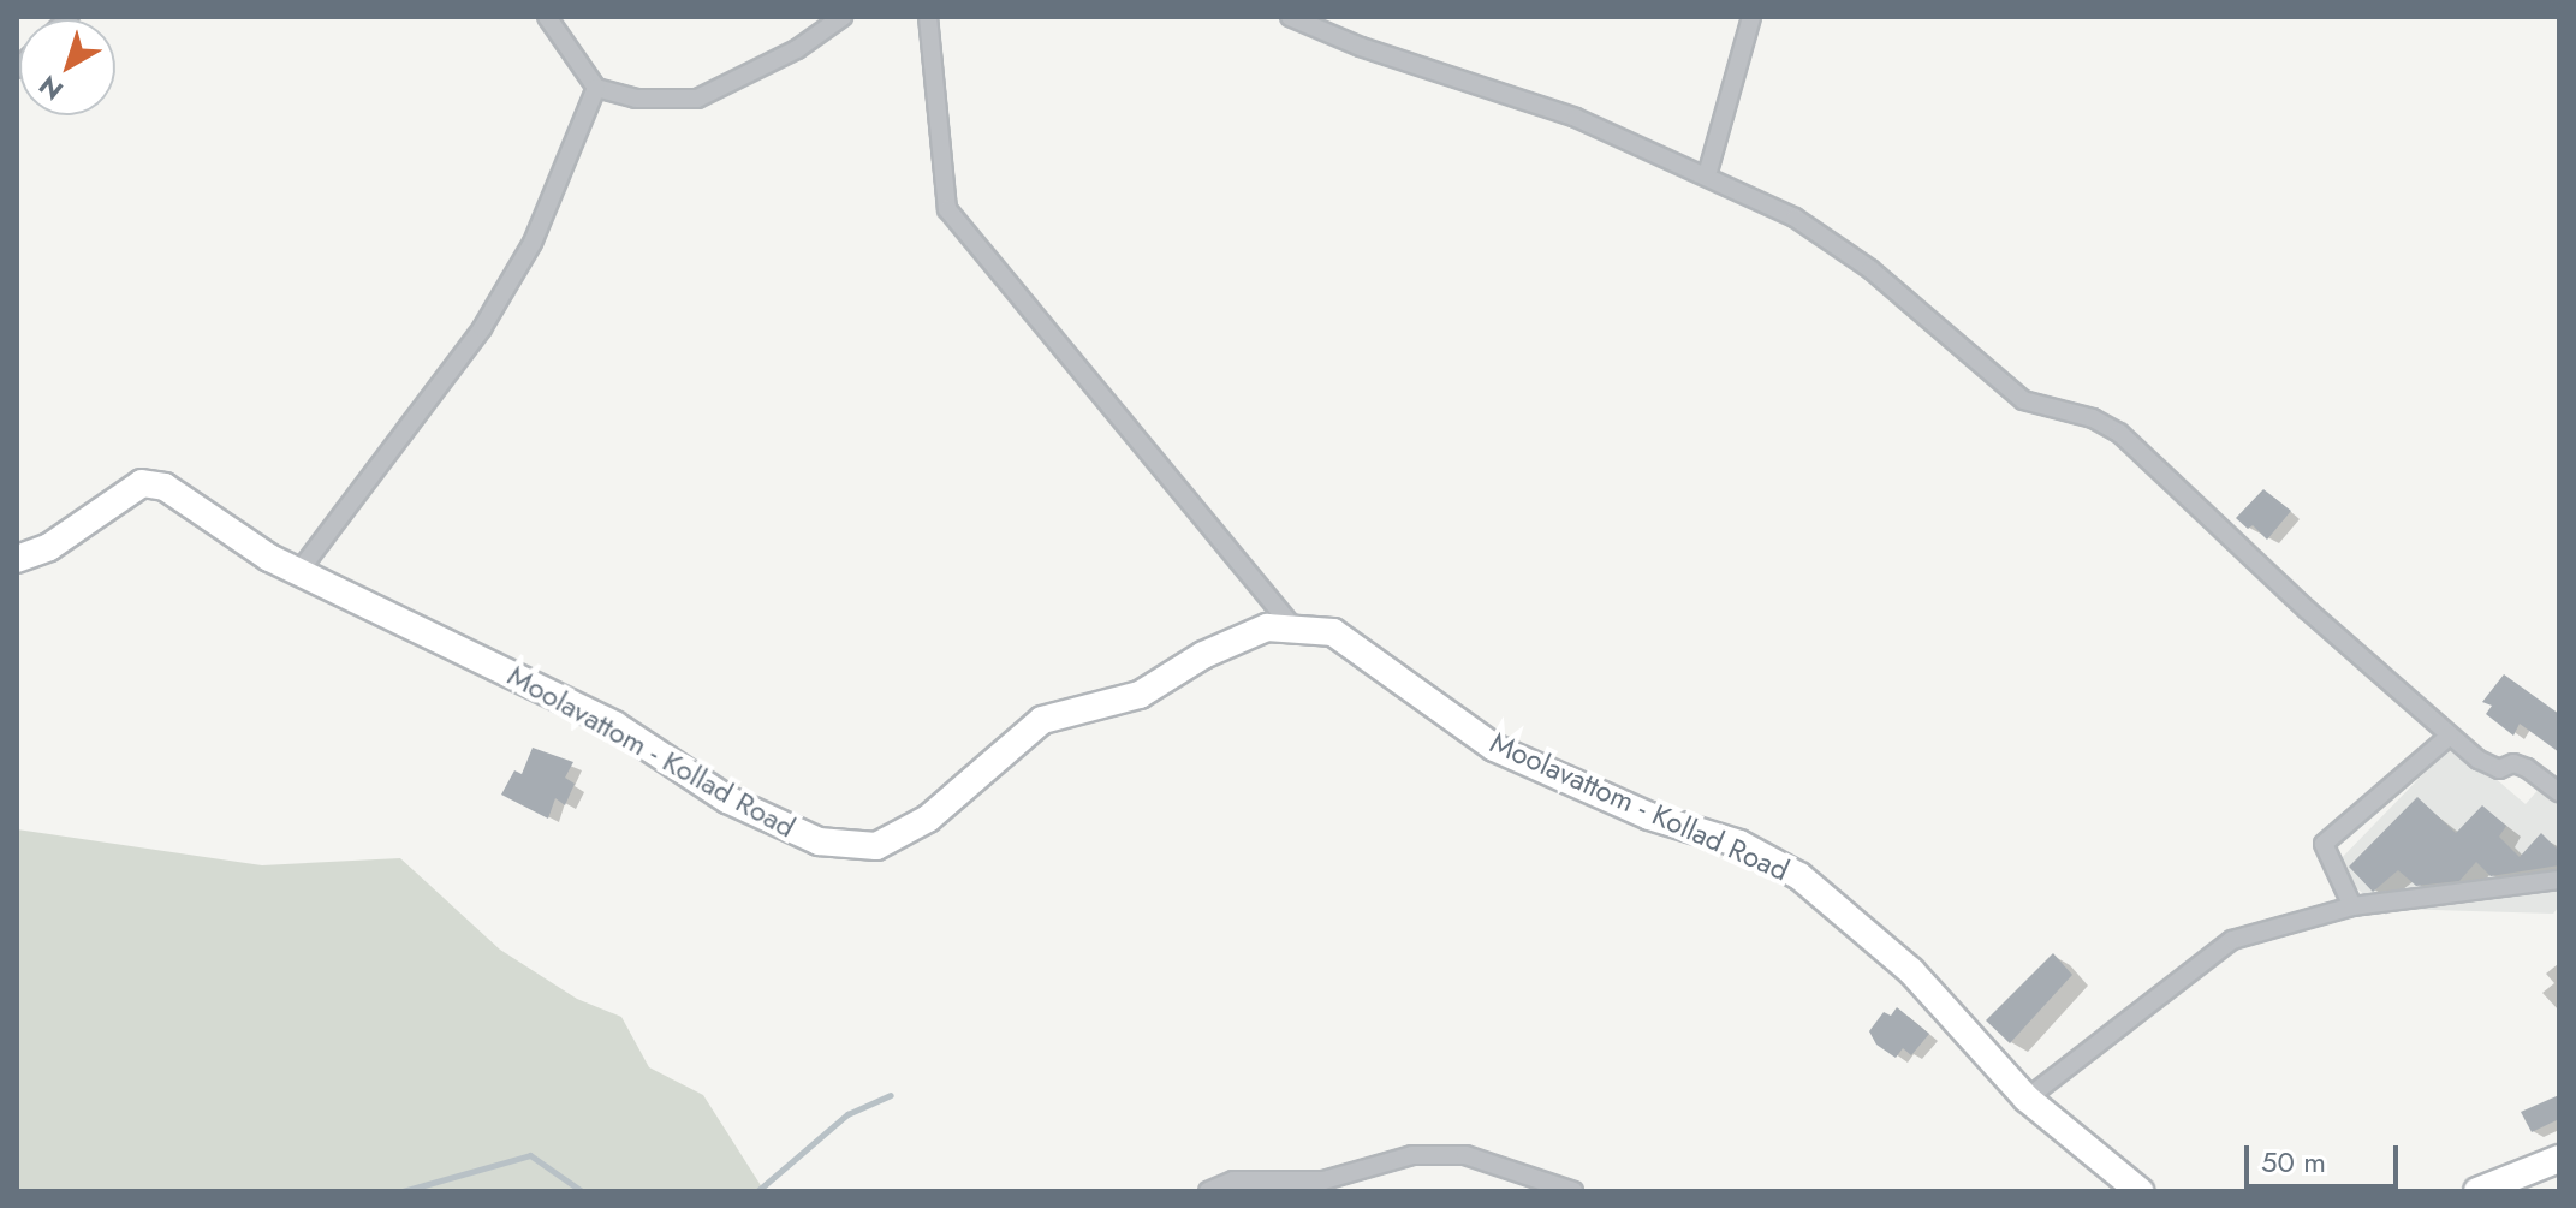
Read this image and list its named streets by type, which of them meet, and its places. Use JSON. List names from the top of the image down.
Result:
{
  "streets": {
    "main road": ["Moolavattom - Kollad Road"]
  },
  "scale_bar": "50 m",
  "north": "bottom left"
}
